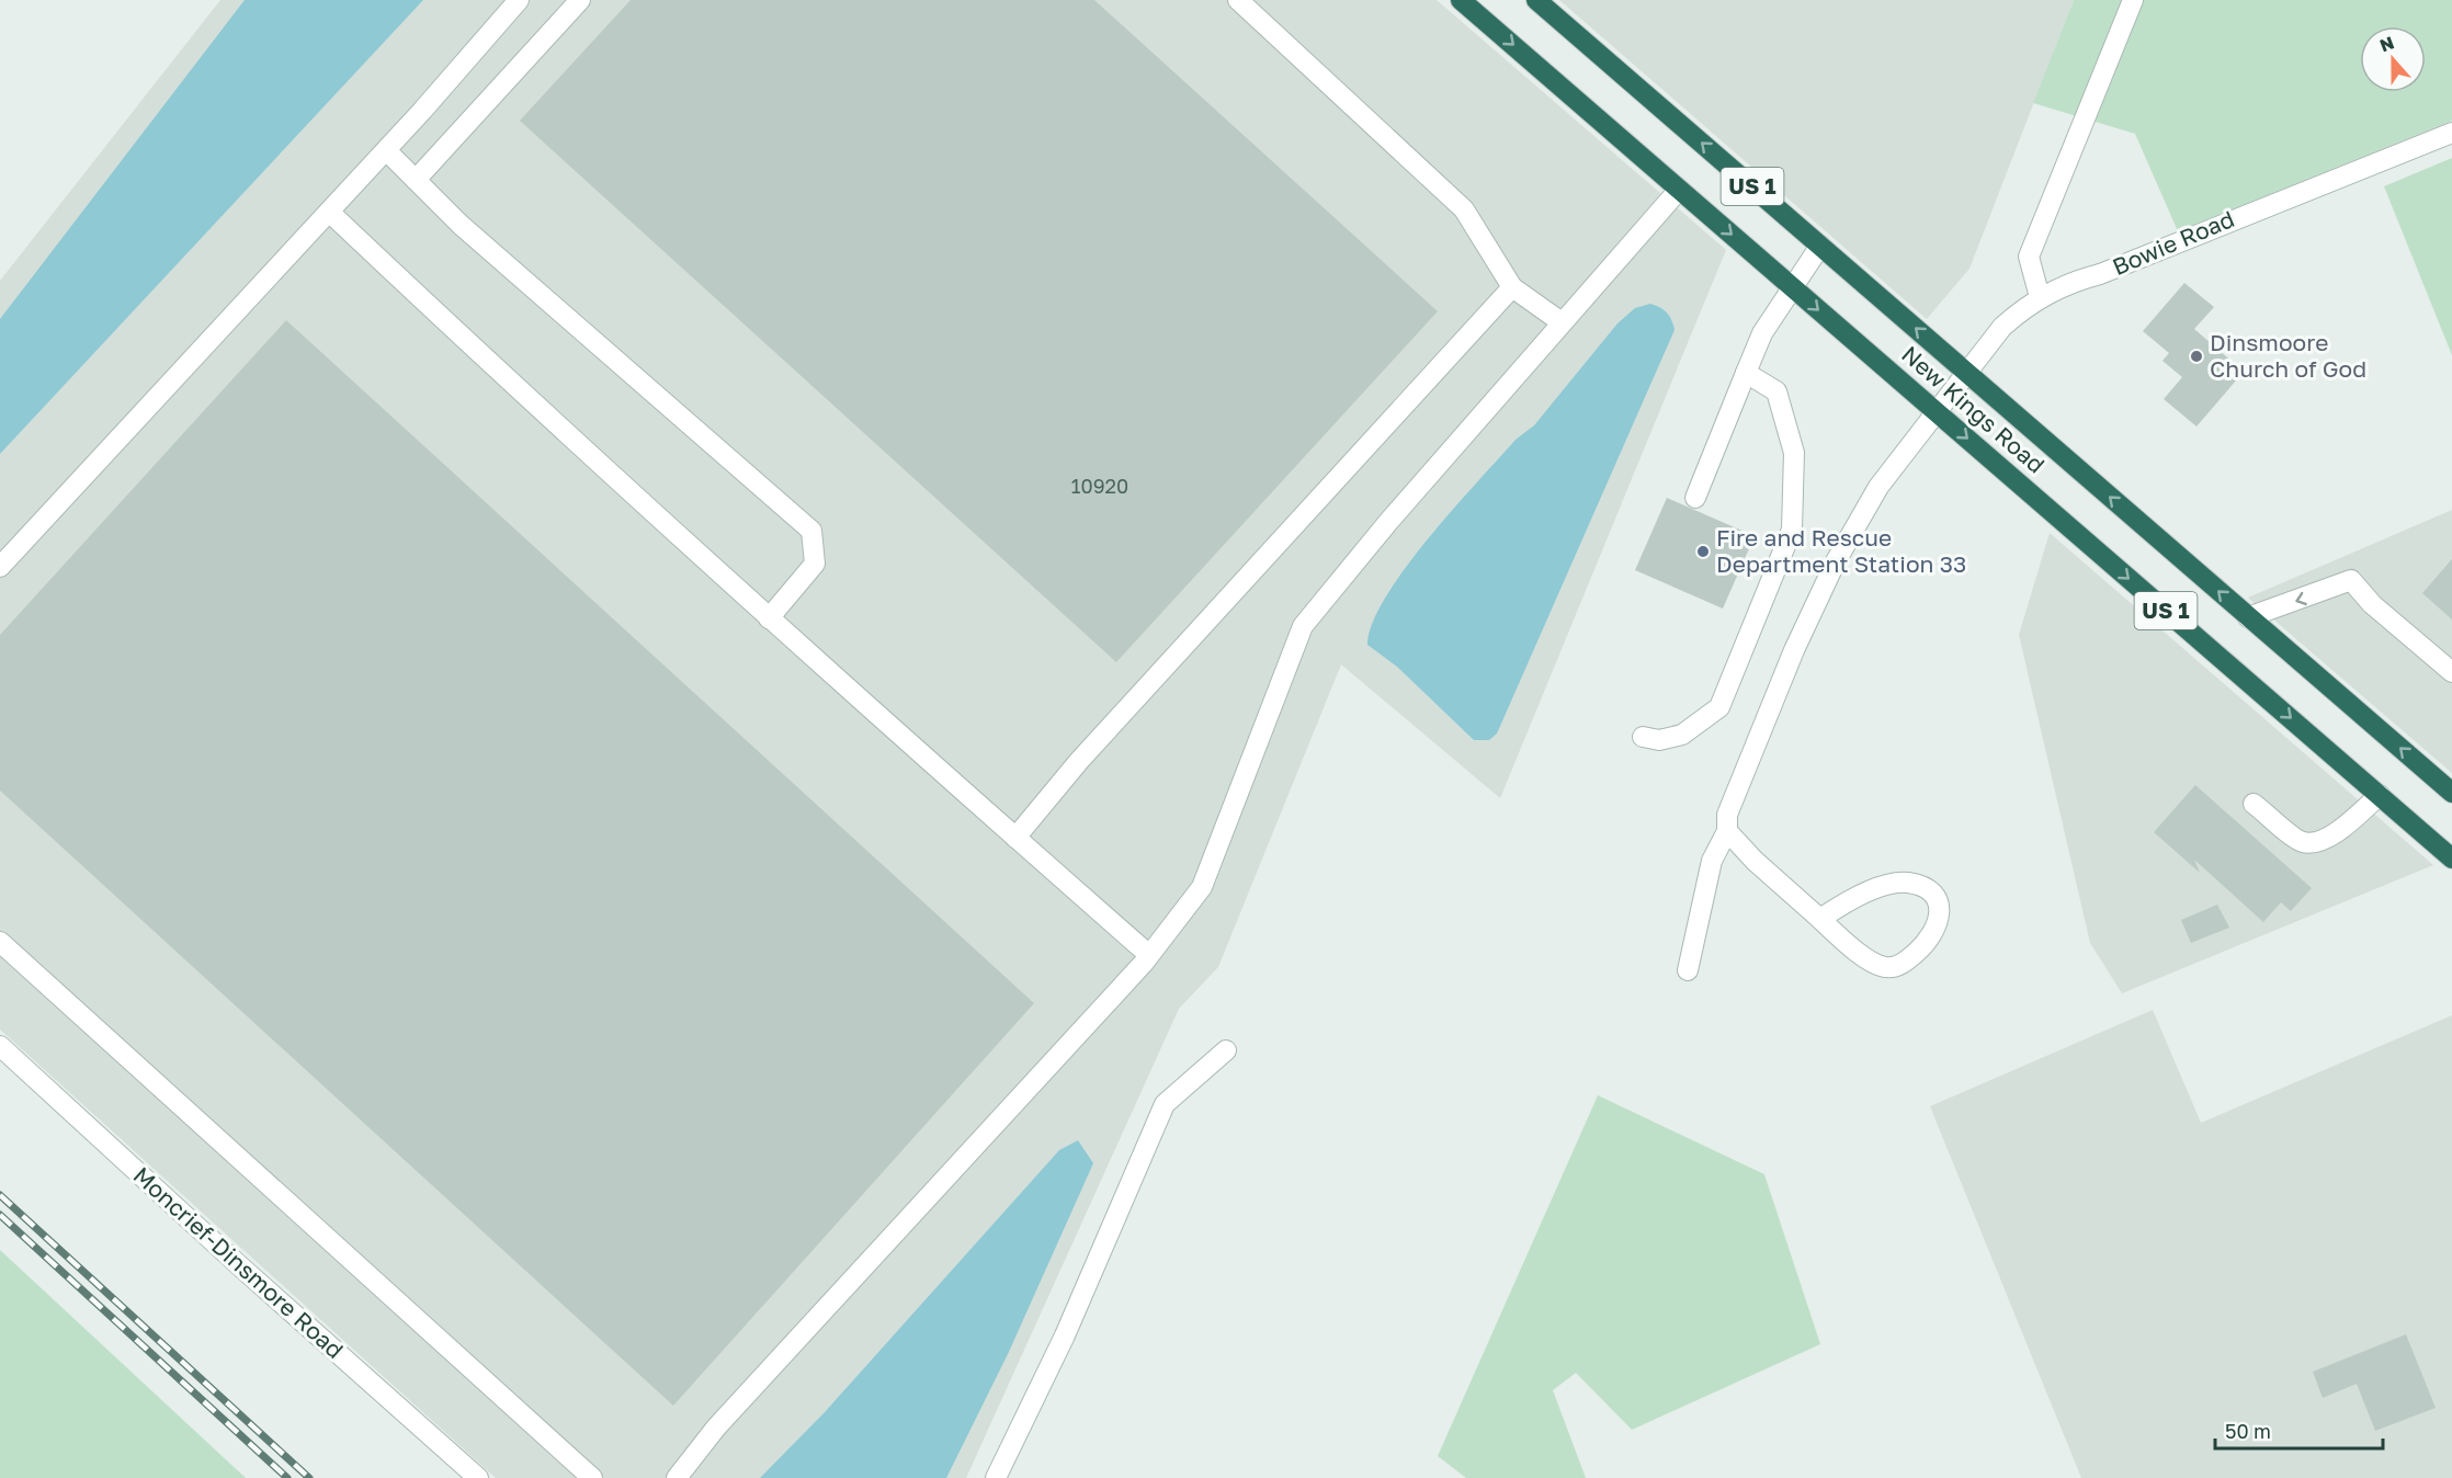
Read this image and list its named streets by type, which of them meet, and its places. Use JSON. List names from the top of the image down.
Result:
{
  "streets": {
    "highway": ["US 1", "New Kings Road"],
    "street": ["Bowie Road", "Moncrief-Dinsmore Road"]
  },
  "crossings": [
    ["Bowie Road", "New Kings Road"]
  ],
  "places": ["Dinsmoore Church of God", "Fire and Rescue Department Station 33"],
  "house_numbers": ["10920"],
  "scale_bar": "50 m",
  "north": "top"
}
